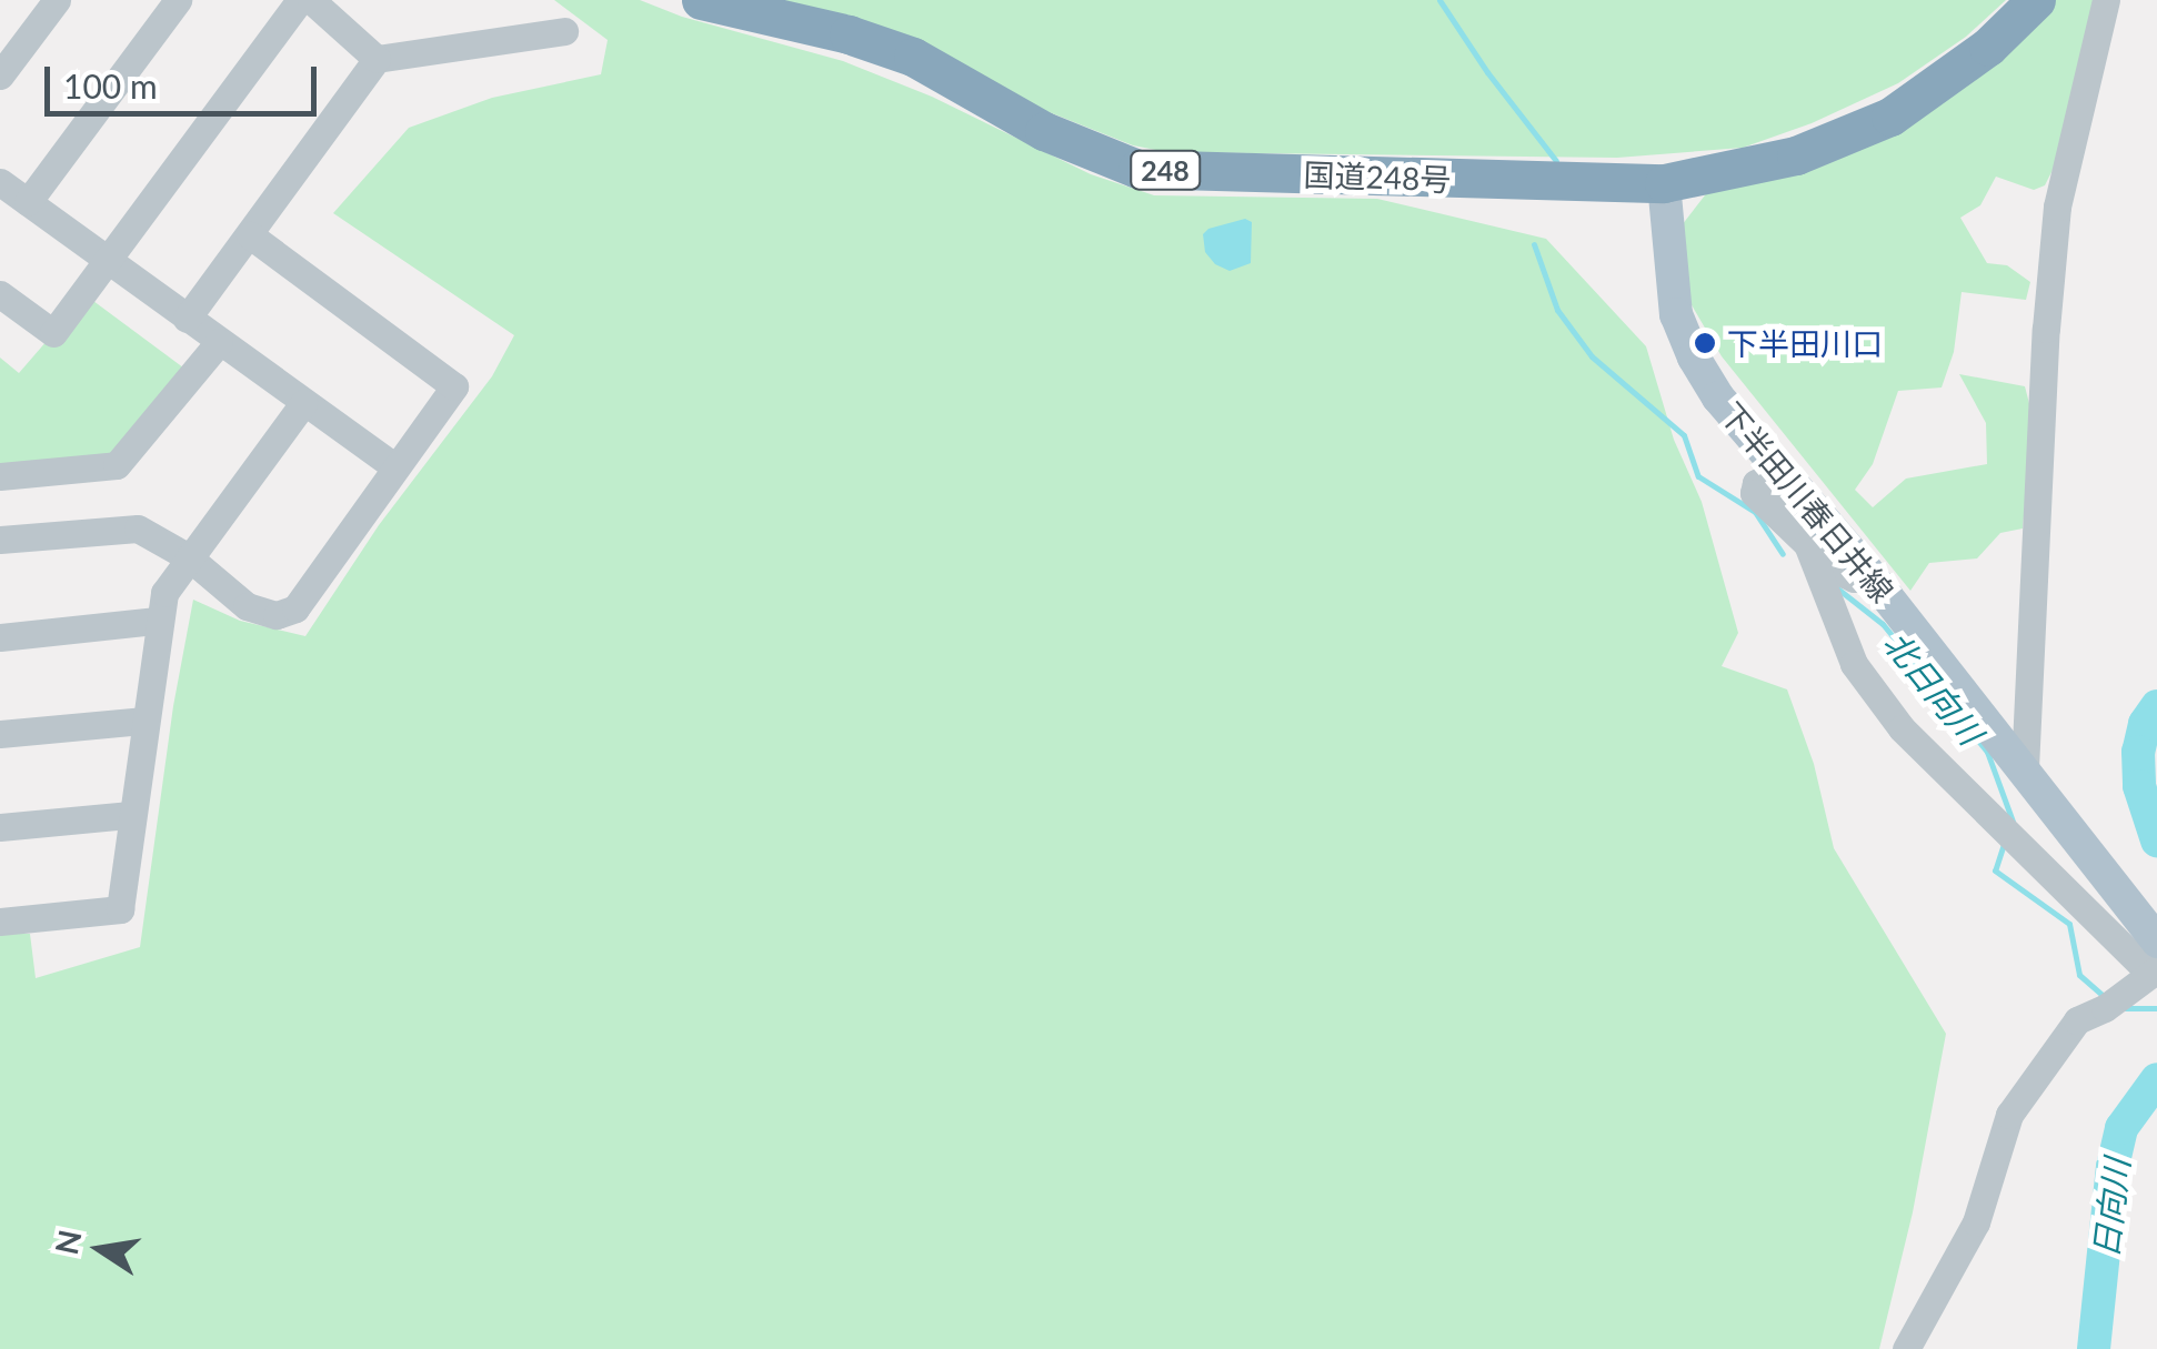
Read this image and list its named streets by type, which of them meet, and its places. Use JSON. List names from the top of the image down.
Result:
{
  "streets": {
    "highway": ["248", "国道248号"],
    "main road": ["下半田川春日井線"]
  },
  "crossings": [
    ["国道248号", "下半田川春日井線"]
  ],
  "water": ["北日向川", "日向川"],
  "places": ["下半田川口"],
  "scale_bar": "100 m",
  "north": "left"
}
